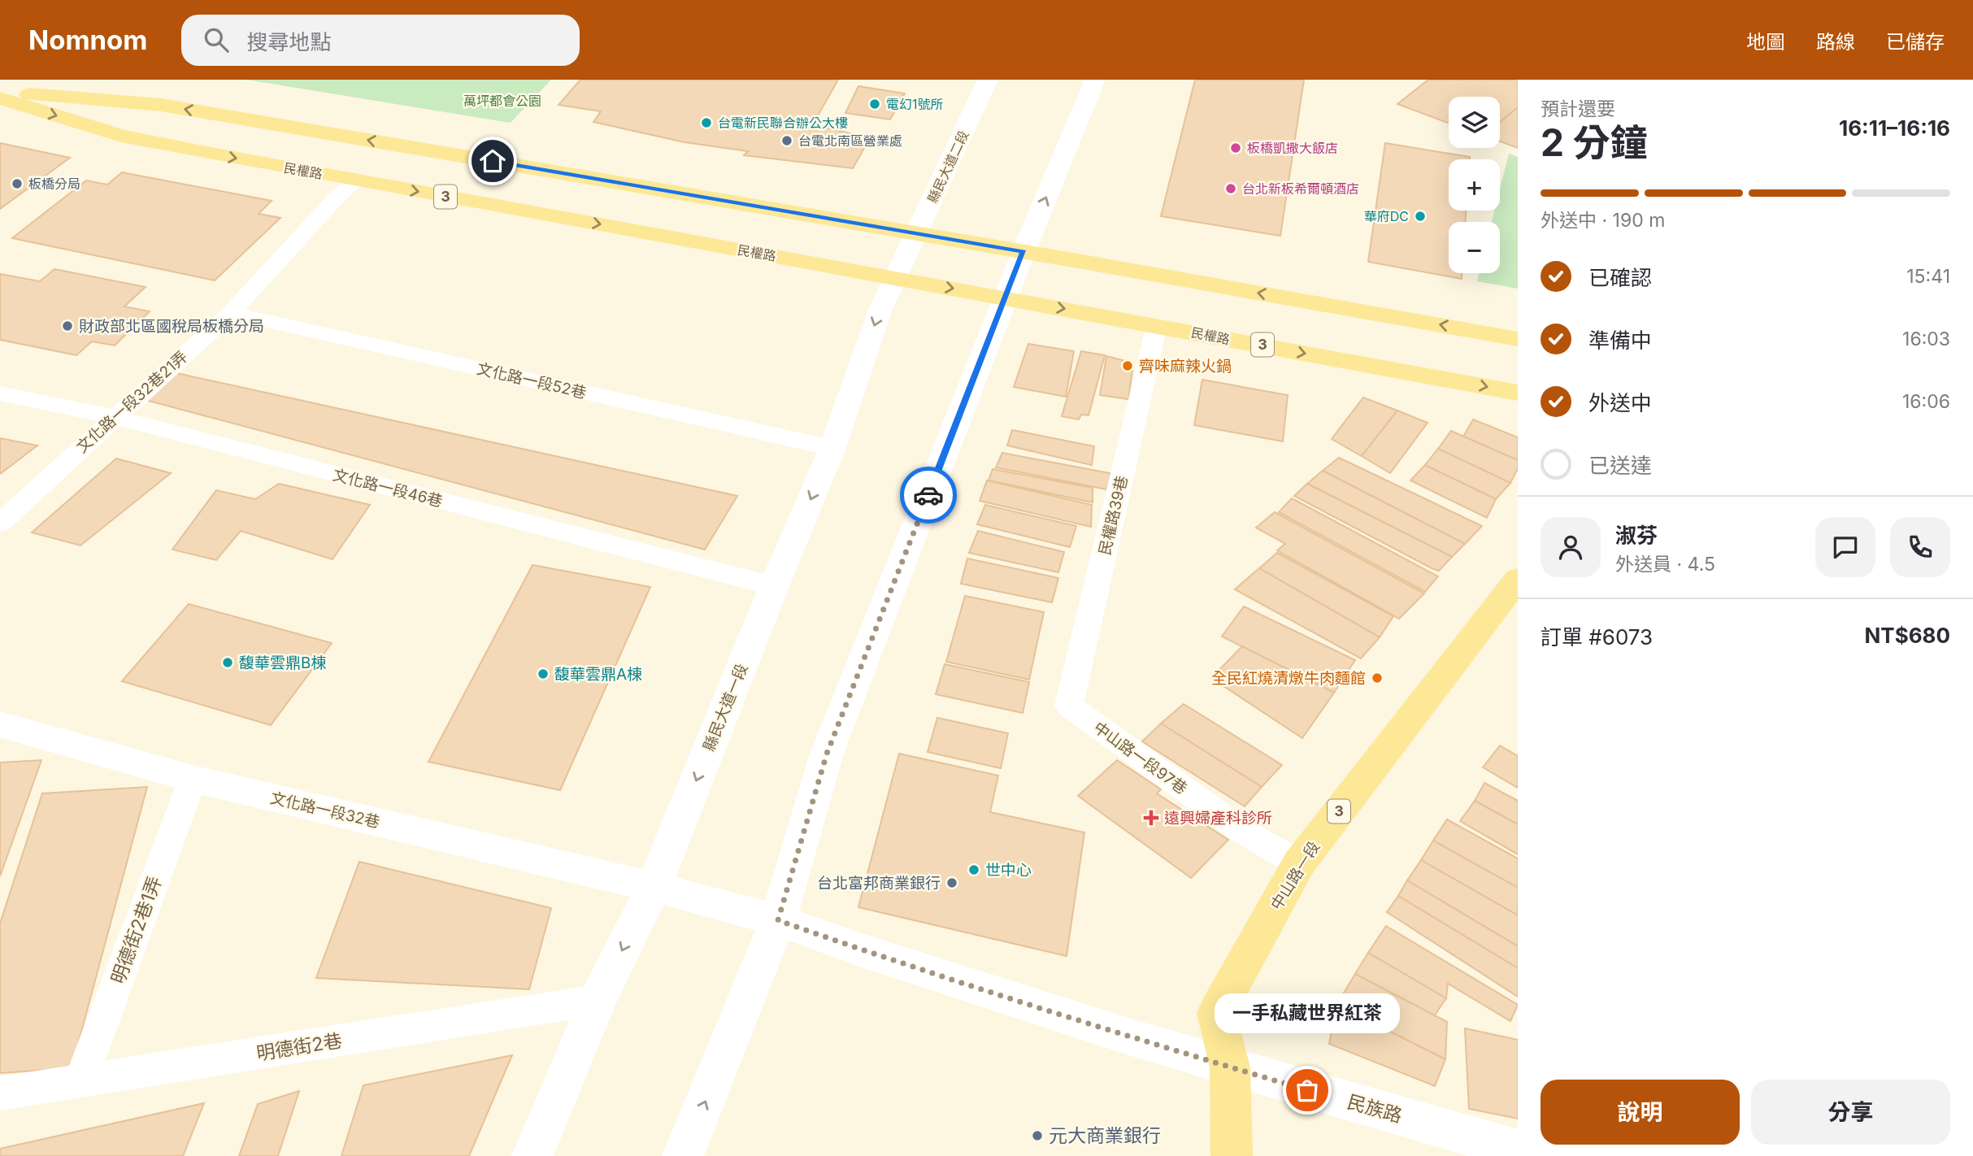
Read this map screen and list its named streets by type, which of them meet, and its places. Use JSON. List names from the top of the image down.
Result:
{
  "streets": {
    "main road": [
      "縣民大道二段",
      "民權路",
      "3",
      "縣民大道一段",
      "文化路一段32巷",
      "中山路一段",
      "民族路"
    ],
    "lane": [
      "文化路一段52巷",
      "文化路一段32巷21弄",
      "文化路一段46巷",
      "民權路39巷",
      "中山路一段97巷",
      "明德街2巷1弄",
      "明德街2巷"
    ]
  },
  "crossings": [
    ["縣民大道二段", "民權路"],
    ["縣民大道二段", "縣民大道一段"],
    ["民權路", "文化路一段32巷21弄"],
    ["民權路", "民權路39巷"],
    ["民權路", "縣民大道一段"],
    ["文化路一段52巷", "文化路一段32巷21弄"],
    ["文化路一段52巷", "縣民大道一段"],
    ["文化路一段32巷21弄", "文化路一段46巷"],
    ["文化路一段46巷", "縣民大道一段"],
    ["民權路39巷", "中山路一段97巷"],
    ["縣民大道一段", "文化路一段32巷"],
    ["縣民大道一段", "明德街2巷"],
    ["中山路一段97巷", "中山路一段"],
    ["文化路一段32巷", "明德街2巷1弄"],
    ["文化路一段32巷", "民族路"],
    ["中山路一段", "民族路"],
    ["明德街2巷1弄", "明德街2巷"]
  ],
  "parks": ["萬坪都會公園"],
  "places": {
    "other": [
      "電幻1號所",
      "台電新民聯合辦公大樓",
      "台電北南區營業處",
      "板橋凱撒大飯店",
      "板橋分局",
      "台北新板希爾頓酒店",
      "華府DC",
      "財政部北區國稅局板橋分局",
      "齊味麻辣火鍋",
      "馥華雲鼎B棟",
      "馥華雲鼎A棟",
      "全民紅燒清燉牛肉麵館",
      "世中心",
      "台北富邦商業銀行",
      "一手私藏世界紅茶",
      "元大商業銀行"
    ],
    "health": ["遠興婦產科診所"]
  },
  "page": {
    "header": "Nomnom",
    "search": "搜尋地點",
    "nav": ["地圖", "路線", "已儲存"],
    "heading": ["2 分鐘", "預計還要", "16:11–16:16"],
    "panel": [
      "淑芬",
      "外送員 · 4.5",
      "訂單 #6073",
      "NT$680"
    ],
    "map_buttons": ["+", "−"],
    "bar": "外送中 · 190 m",
    "list": [
      ["已確認", "15:41"],
      ["準備中", "16:03"],
      ["外送中", "16:06"],
      "已送達"
    ],
    "bubble": "一手私藏世界紅茶",
    "buttons": ["說明", "分享"]
  }
}
